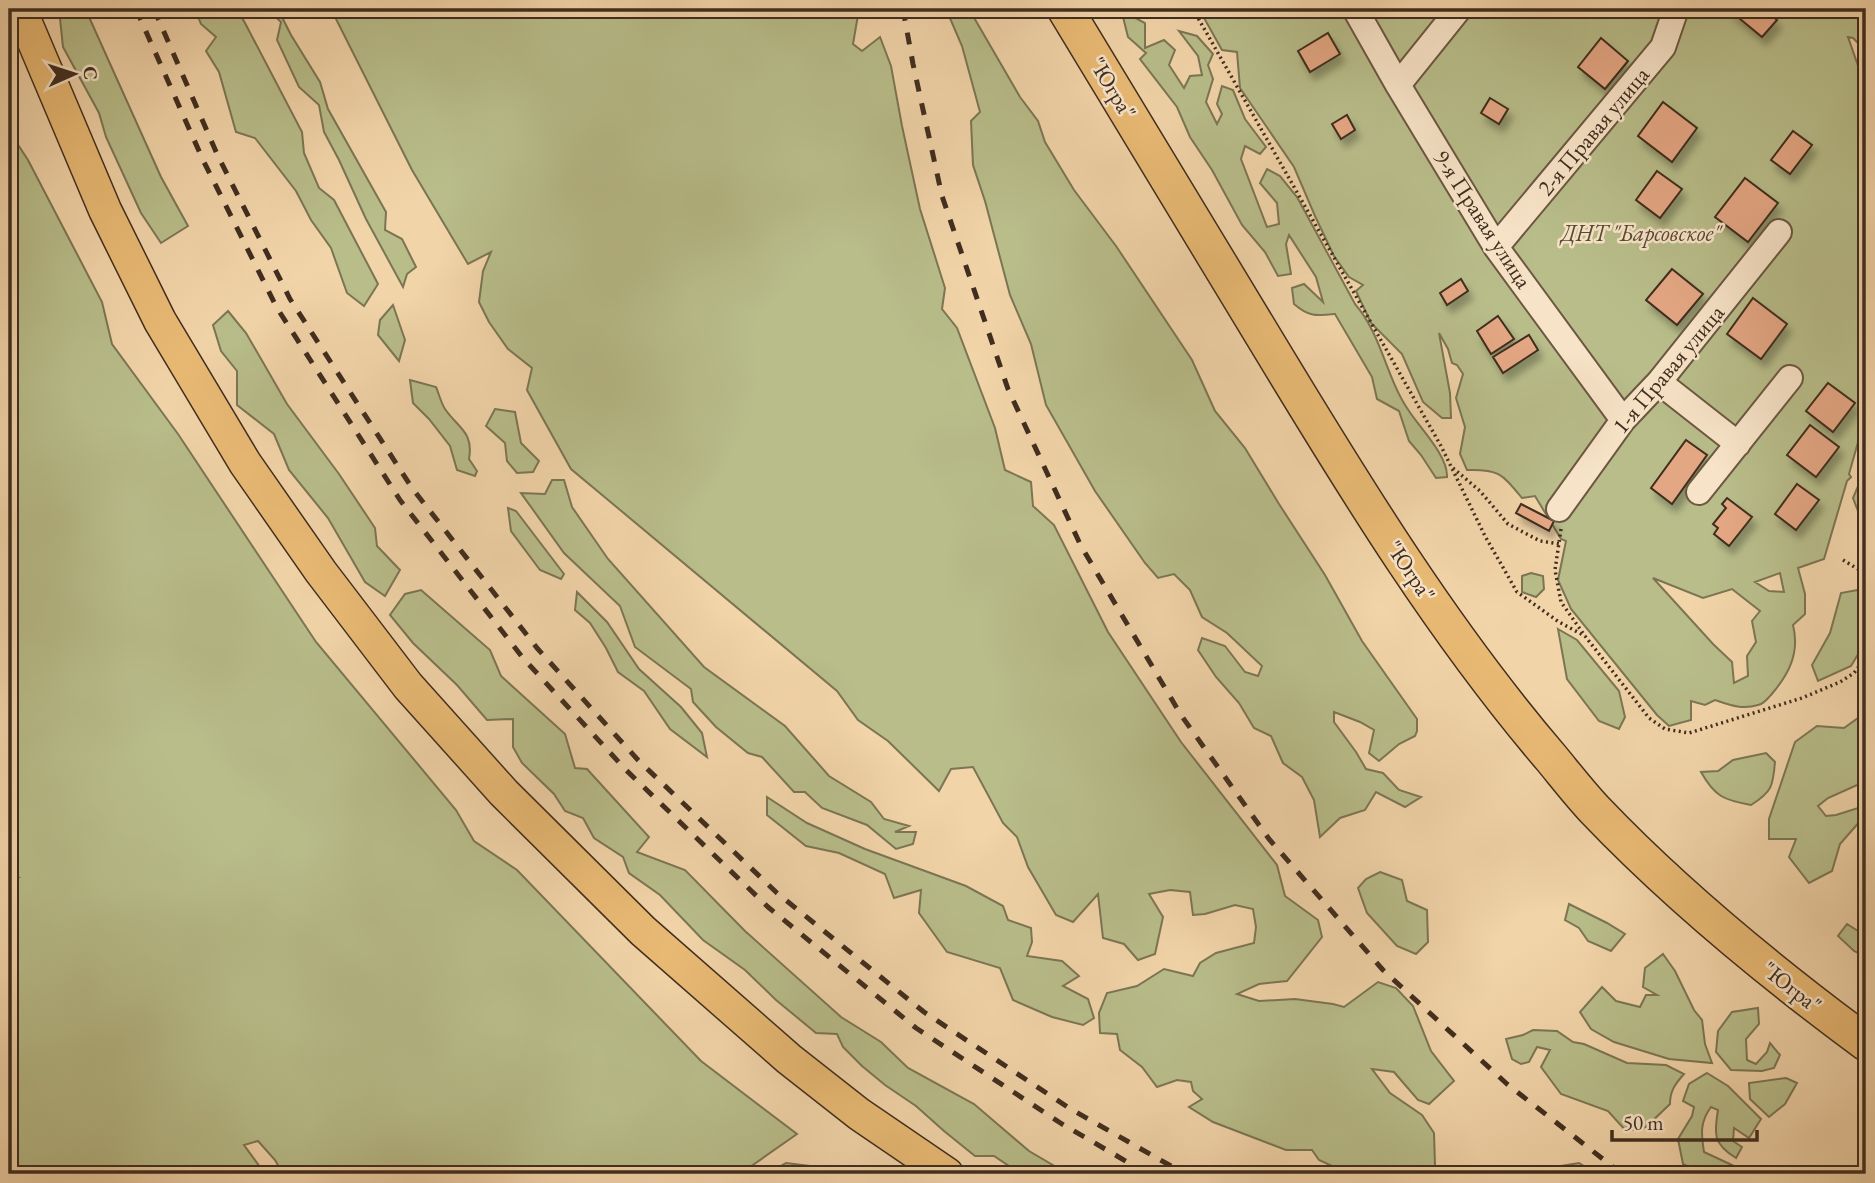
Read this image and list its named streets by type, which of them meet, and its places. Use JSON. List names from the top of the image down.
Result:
{
  "streets": {
    "highway": ["\"Югра\""],
    "street": ["2-я Правая улица", "9-я Правая улица", "1-я Правая улица"]
  },
  "crossings": [
    ["2-я Правая улица", "9-я Правая улица"],
    ["9-я Правая улица", "1-я Правая улица"]
  ],
  "parks": ["ДНТ \"Барсовское\""],
  "scale_bar": "50 m",
  "north": "right"
}
